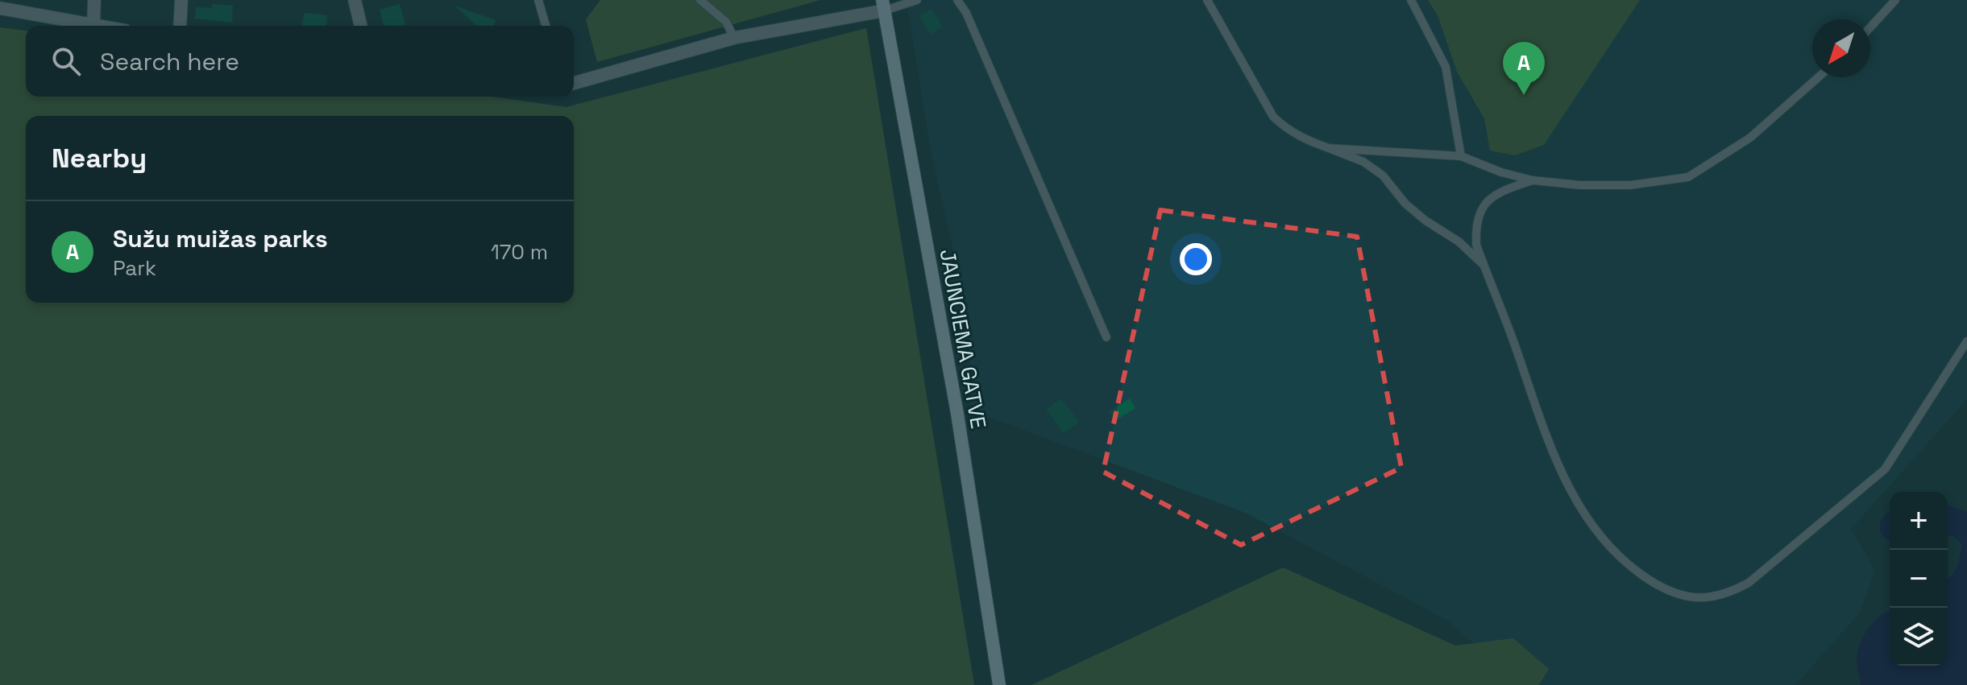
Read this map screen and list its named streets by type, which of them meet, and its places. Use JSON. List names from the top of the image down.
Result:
{
  "streets": {
    "main road": ["JAUNCIEMA GATVE"]
  },
  "north": "bottom left",
  "page": {
    "search": "Search here",
    "pins": "A",
    "heading": "Nearby",
    "list": [
      {
        "mark": "A",
        "name": "Sužu muižas parks",
        "note": "Park",
        "value": "170 m"
      }
    ],
    "map_buttons": ["+", "−"]
  }
}
